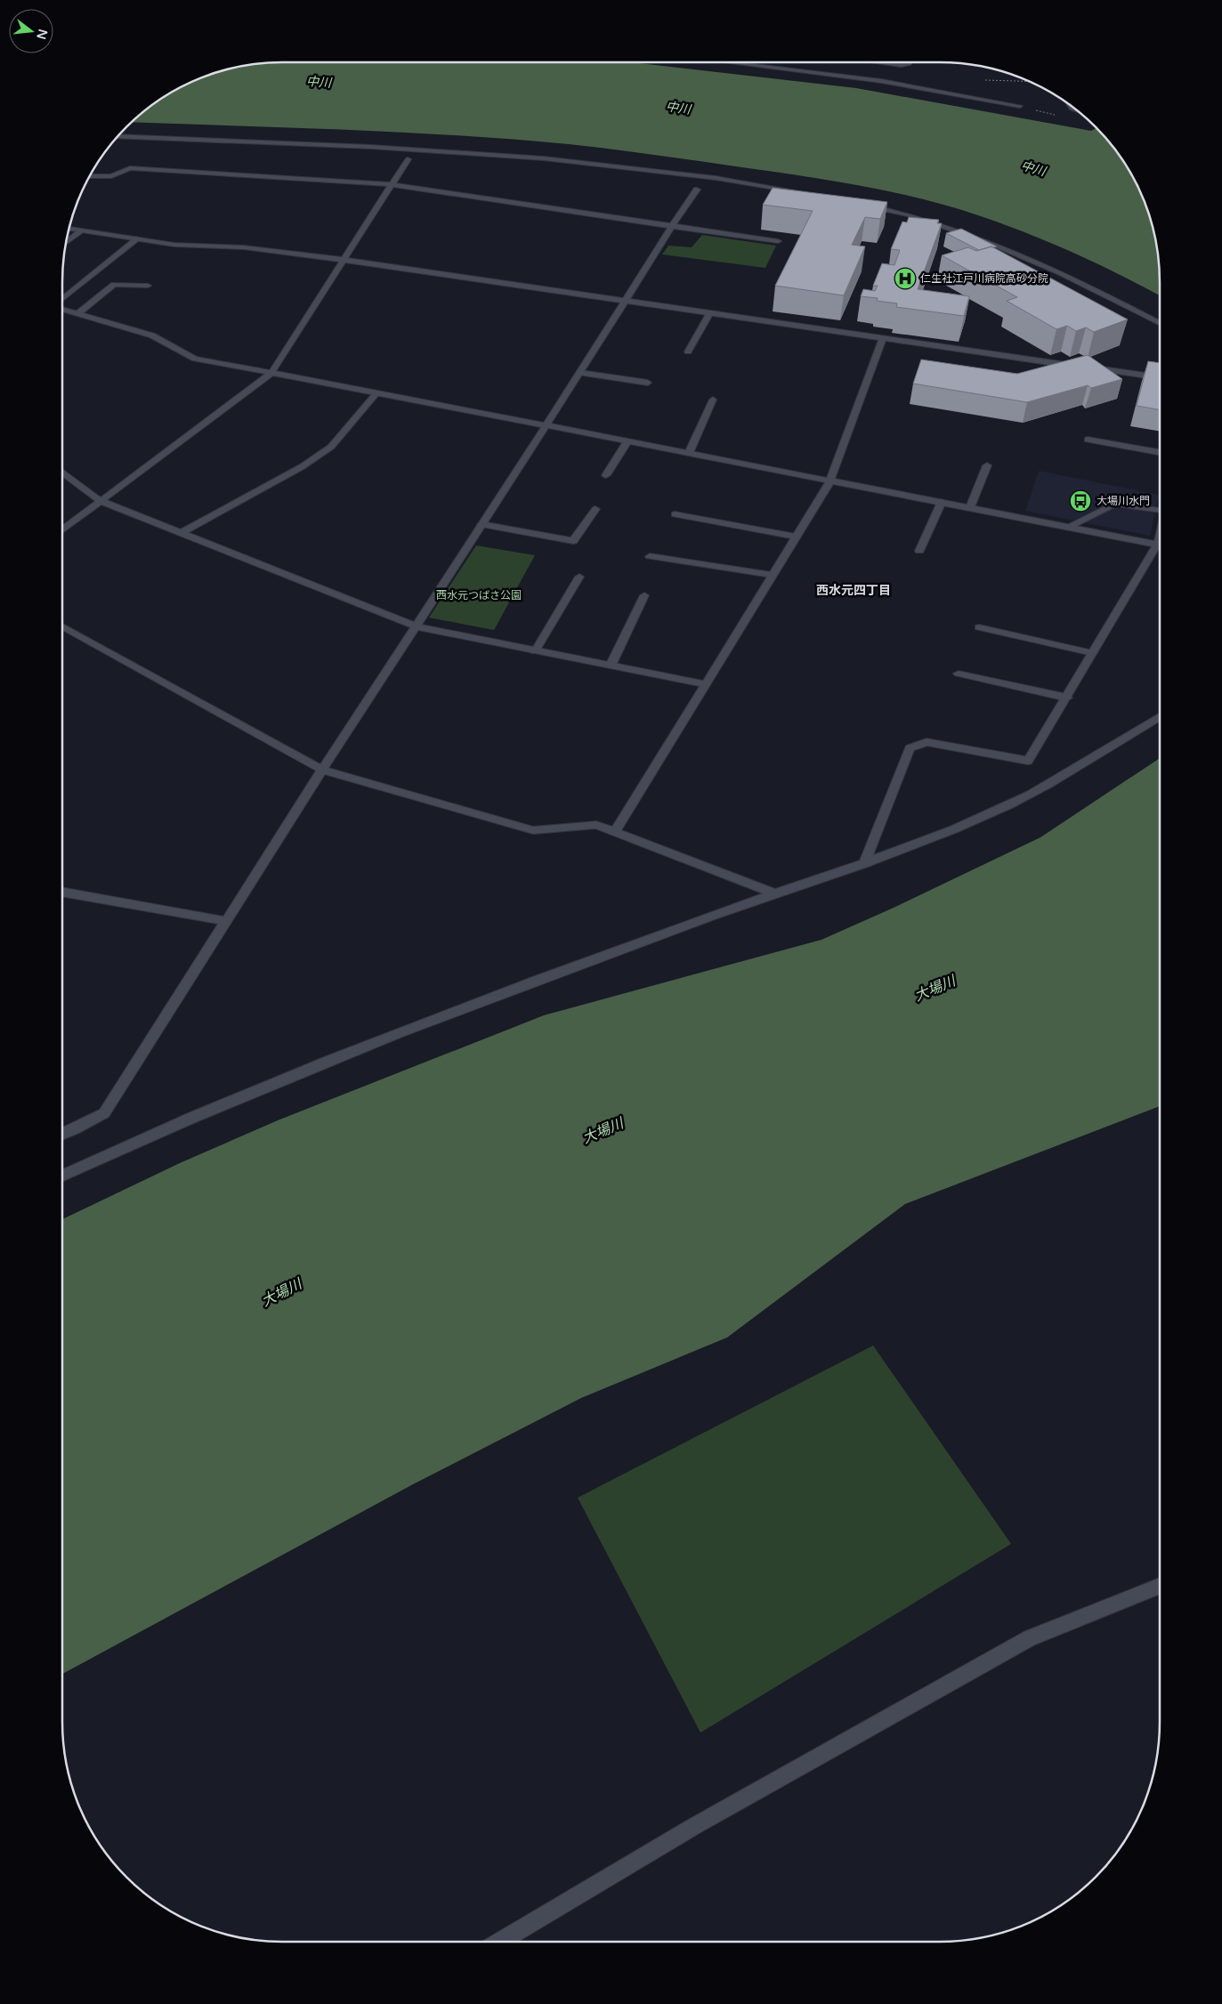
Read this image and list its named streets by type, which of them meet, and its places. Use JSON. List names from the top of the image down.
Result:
{
  "districts": ["西水元四丁目"],
  "water": ["中川", "大場川"],
  "parks": ["西水元つばさ公園"],
  "places": {
    "hospital": ["仁生社江戸川病院高砂分院"],
    "bus stop": ["大場川水門"]
  },
  "north": "right"
}
